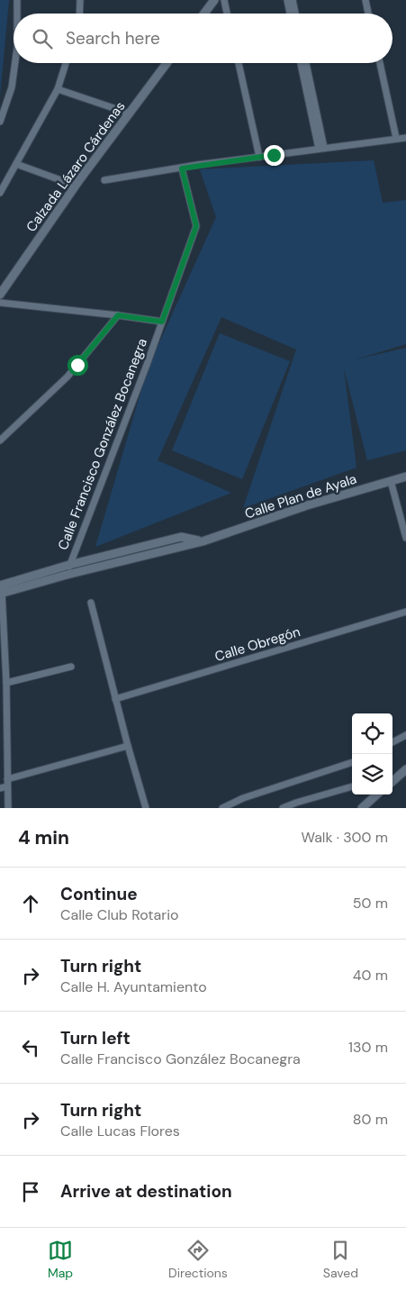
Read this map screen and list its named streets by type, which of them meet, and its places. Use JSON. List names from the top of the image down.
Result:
{
  "streets": {
    "street": [
      "Calzada Lázaro Cárdenas",
      "Calle Francisco González Bocanegra",
      "Calle Plan de Ayala",
      "Calle Obregón"
    ]
  },
  "crossings": [
    ["Calle Francisco González Bocanegra", "Calle Plan de Ayala"]
  ],
  "page": {
    "search": "Search here",
    "heading": ["4 min", "Walk · 300 m"],
    "list": [
      ["Continue", "Calle Club Rotario", "50 m"],
      ["Turn right", "Calle H. Ayuntamiento", "40 m"],
      ["Turn left", "Calle Francisco González Bocanegra", "130 m"],
      ["Turn right", "Calle Lucas Flores", "80 m"],
      "Arrive at destination"
    ],
    "nav": ["Map", "Directions", "Saved"]
  }
}
